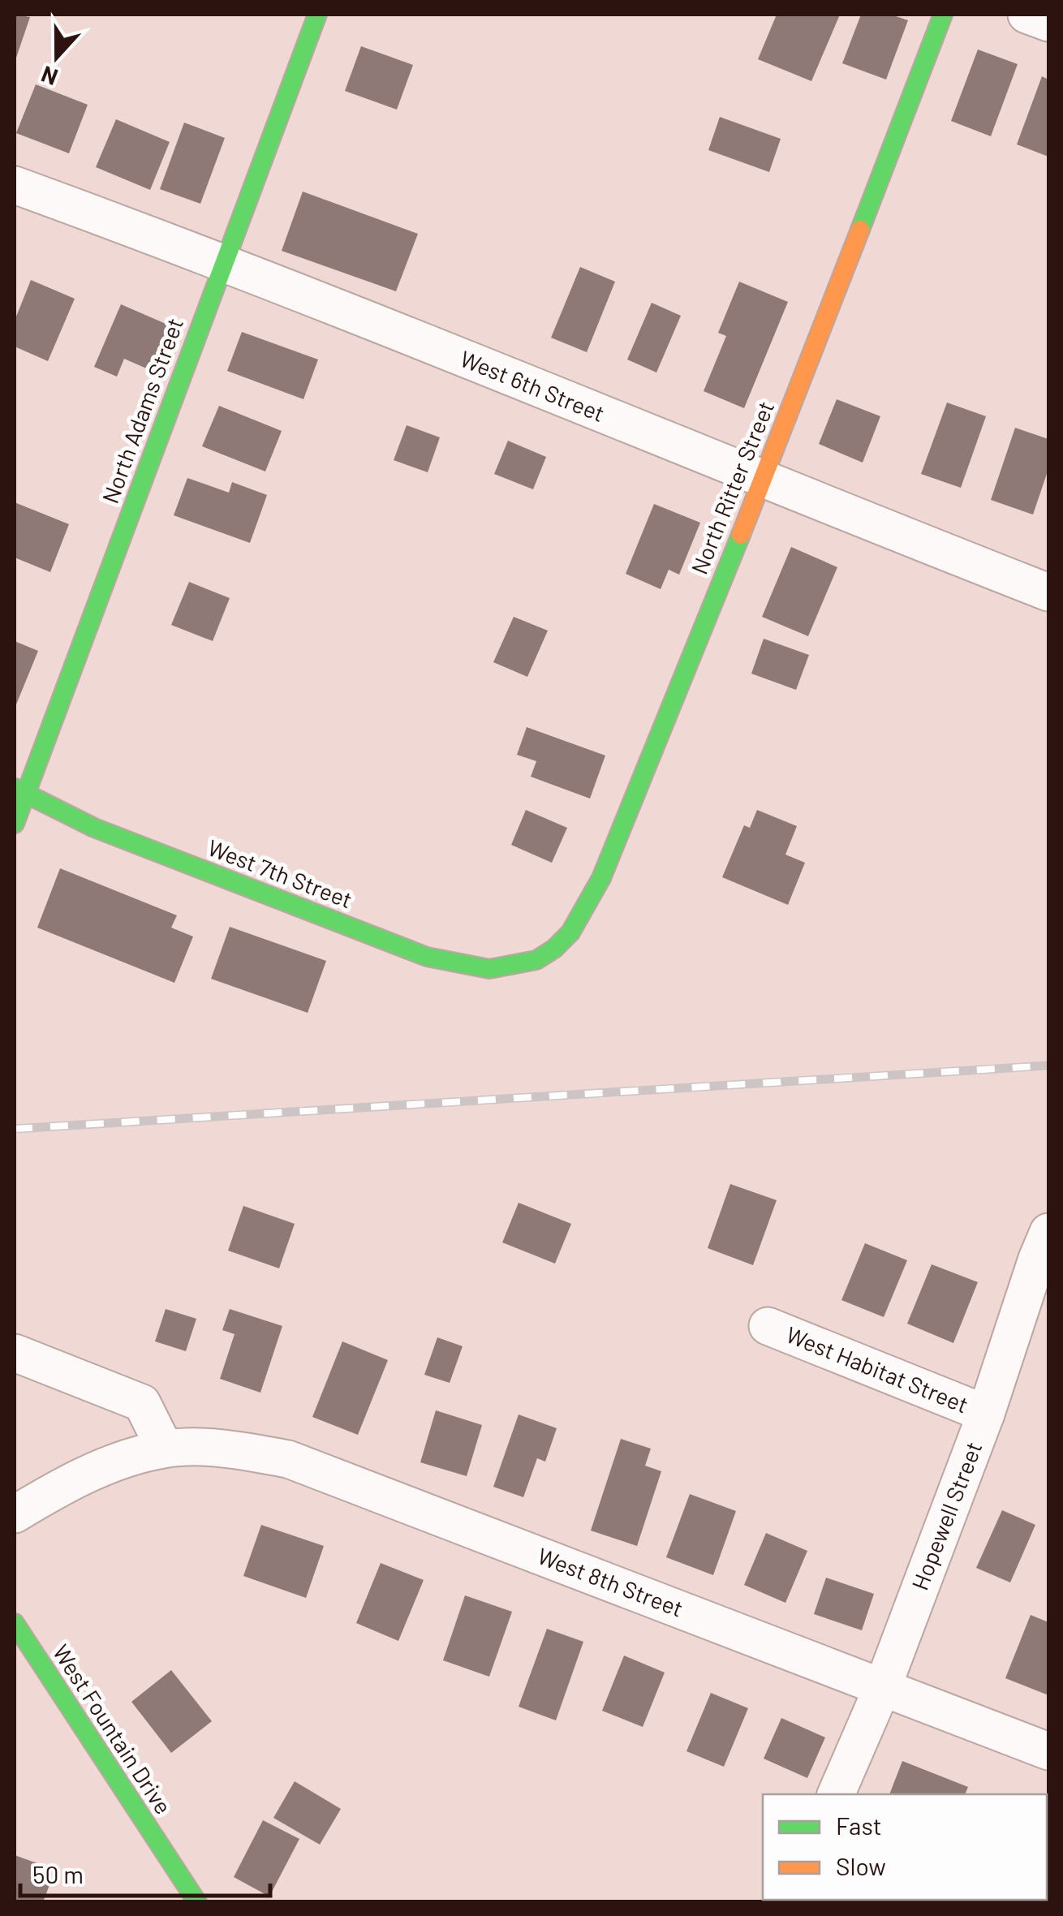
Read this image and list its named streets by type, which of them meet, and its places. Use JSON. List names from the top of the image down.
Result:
{
  "streets": {
    "street": [
      "West 6th Street",
      "North Adams Street",
      "North Ritter Street",
      "West 7th Street",
      "West Habitat Street",
      "Hopewell Street",
      "West 8th Street",
      "West Fountain Drive"
    ]
  },
  "crossings": [
    ["West 6th Street", "North Adams Street"],
    ["West 6th Street", "North Ritter Street"],
    ["North Adams Street", "West 7th Street"],
    ["North Ritter Street", "West 7th Street"],
    ["West Habitat Street", "Hopewell Street"],
    ["Hopewell Street", "West 8th Street"]
  ],
  "legend": ["Fast", "Slow"],
  "scale_bar": "50 m",
  "north": "bottom"
}
